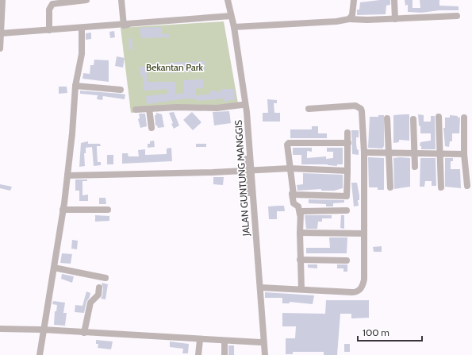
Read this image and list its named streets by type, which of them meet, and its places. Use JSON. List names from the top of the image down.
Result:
{
  "streets": {
    "street": ["JALAN GUNTUNG MANGGIS"]
  },
  "parks": ["Bekantan Park"],
  "scale_bar": "100 m"
}
